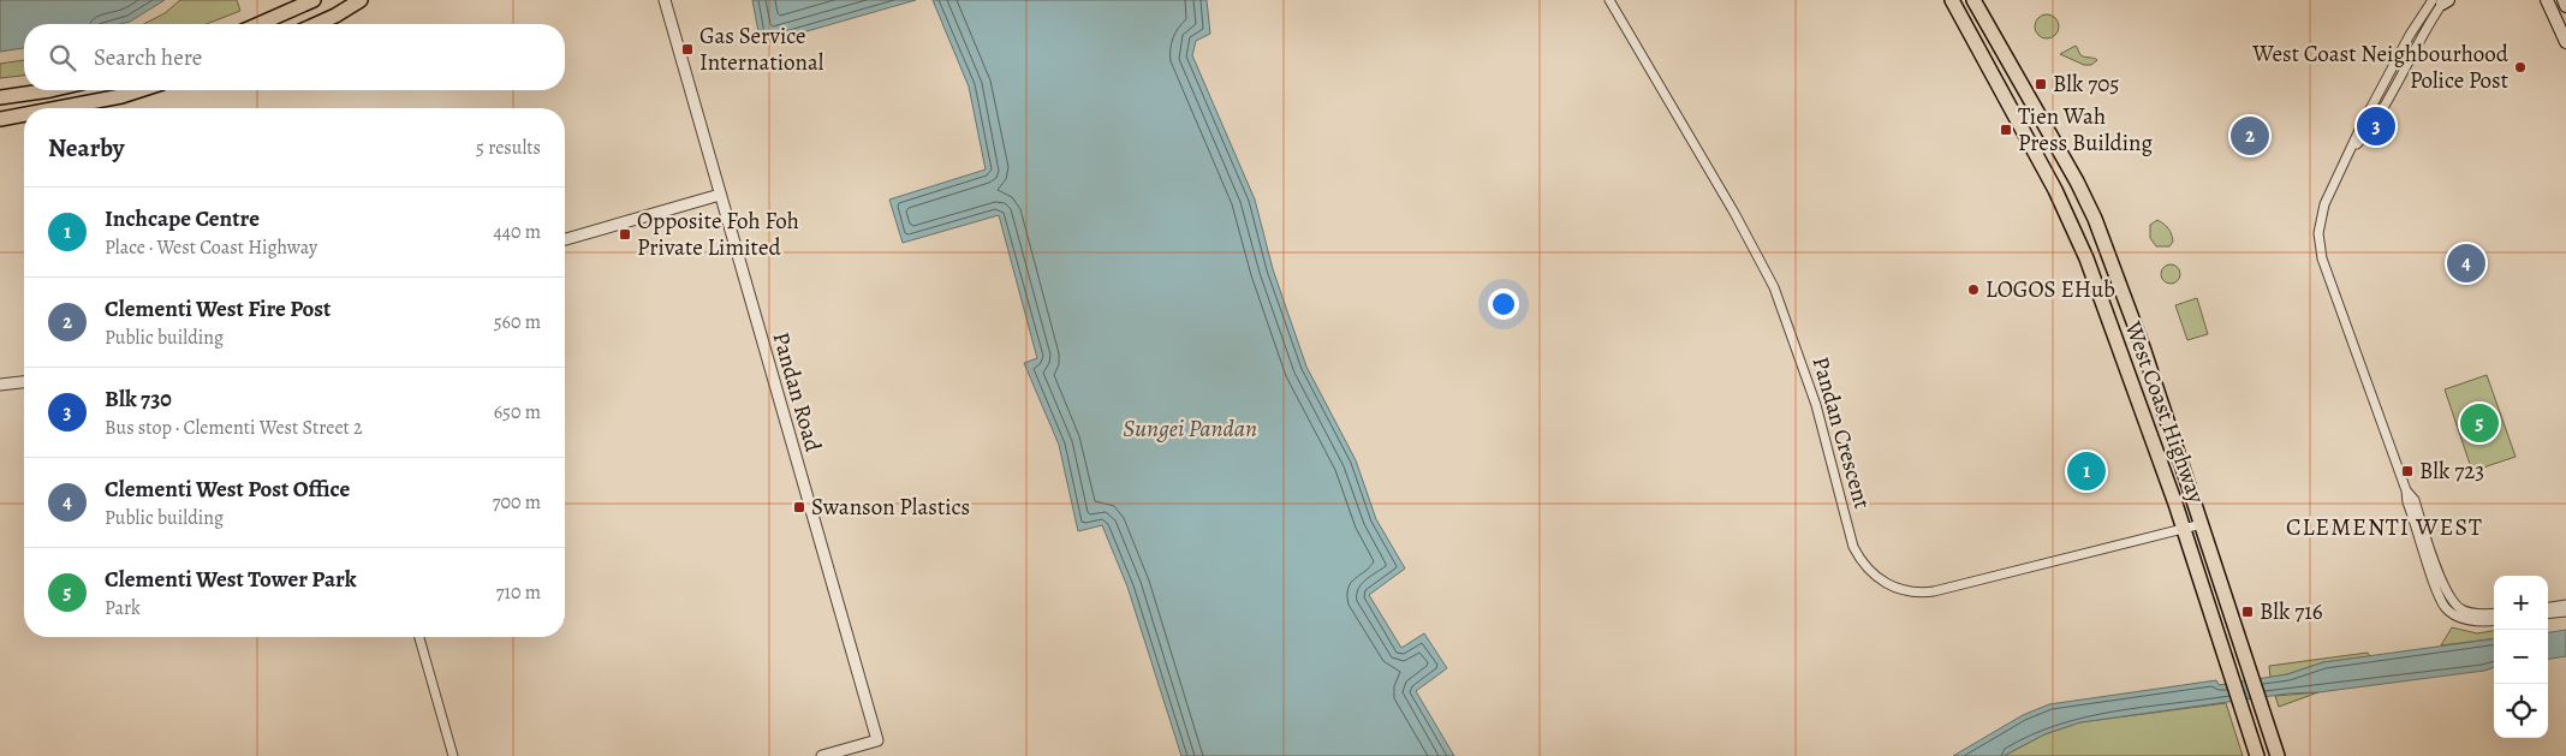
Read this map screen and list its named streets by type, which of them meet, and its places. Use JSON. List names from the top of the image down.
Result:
{
  "streets": {
    "highway": ["West Coast Highway"],
    "street": ["Pandan Road", "Pandan Crescent"]
  },
  "crossings": [
    ["West Coast Highway", "Pandan Crescent"]
  ],
  "districts": ["CLEMENTI WEST"],
  "water": ["Sungei Pandan"],
  "places": {
    "transit": [
      "Gas Service International",
      "Blk 705",
      "Tien Wah Press Building",
      "Opposite Foh Foh Private Limited",
      "Blk 723",
      "Swanson Plastics",
      "Blk 716"
    ],
    "other": ["West Coast Neighbourhood Police Post", "LOGOS EHub"]
  },
  "page": {
    "search": "Search here",
    "pins": [
      "3",
      "2",
      "4",
      "5",
      "1"
    ],
    "heading": ["Nearby", "5 results"],
    "list": [
      {
        "mark": "1",
        "name": "Inchcape Centre",
        "note": "Place · West Coast Highway",
        "value": "440 m"
      },
      {
        "mark": "2",
        "name": "Clementi West Fire Post",
        "note": "Public building",
        "value": "560 m"
      },
      {
        "mark": "3",
        "name": "Blk 730",
        "note": "Bus stop · Clementi West Street 2",
        "value": "650 m"
      },
      {
        "mark": "4",
        "name": "Clementi West Post Office",
        "note": "Public building",
        "value": "700 m"
      },
      {
        "mark": "5",
        "name": "Clementi West Tower Park",
        "note": "Park",
        "value": "710 m"
      }
    ],
    "map_buttons": ["+", "−"]
  }
}
